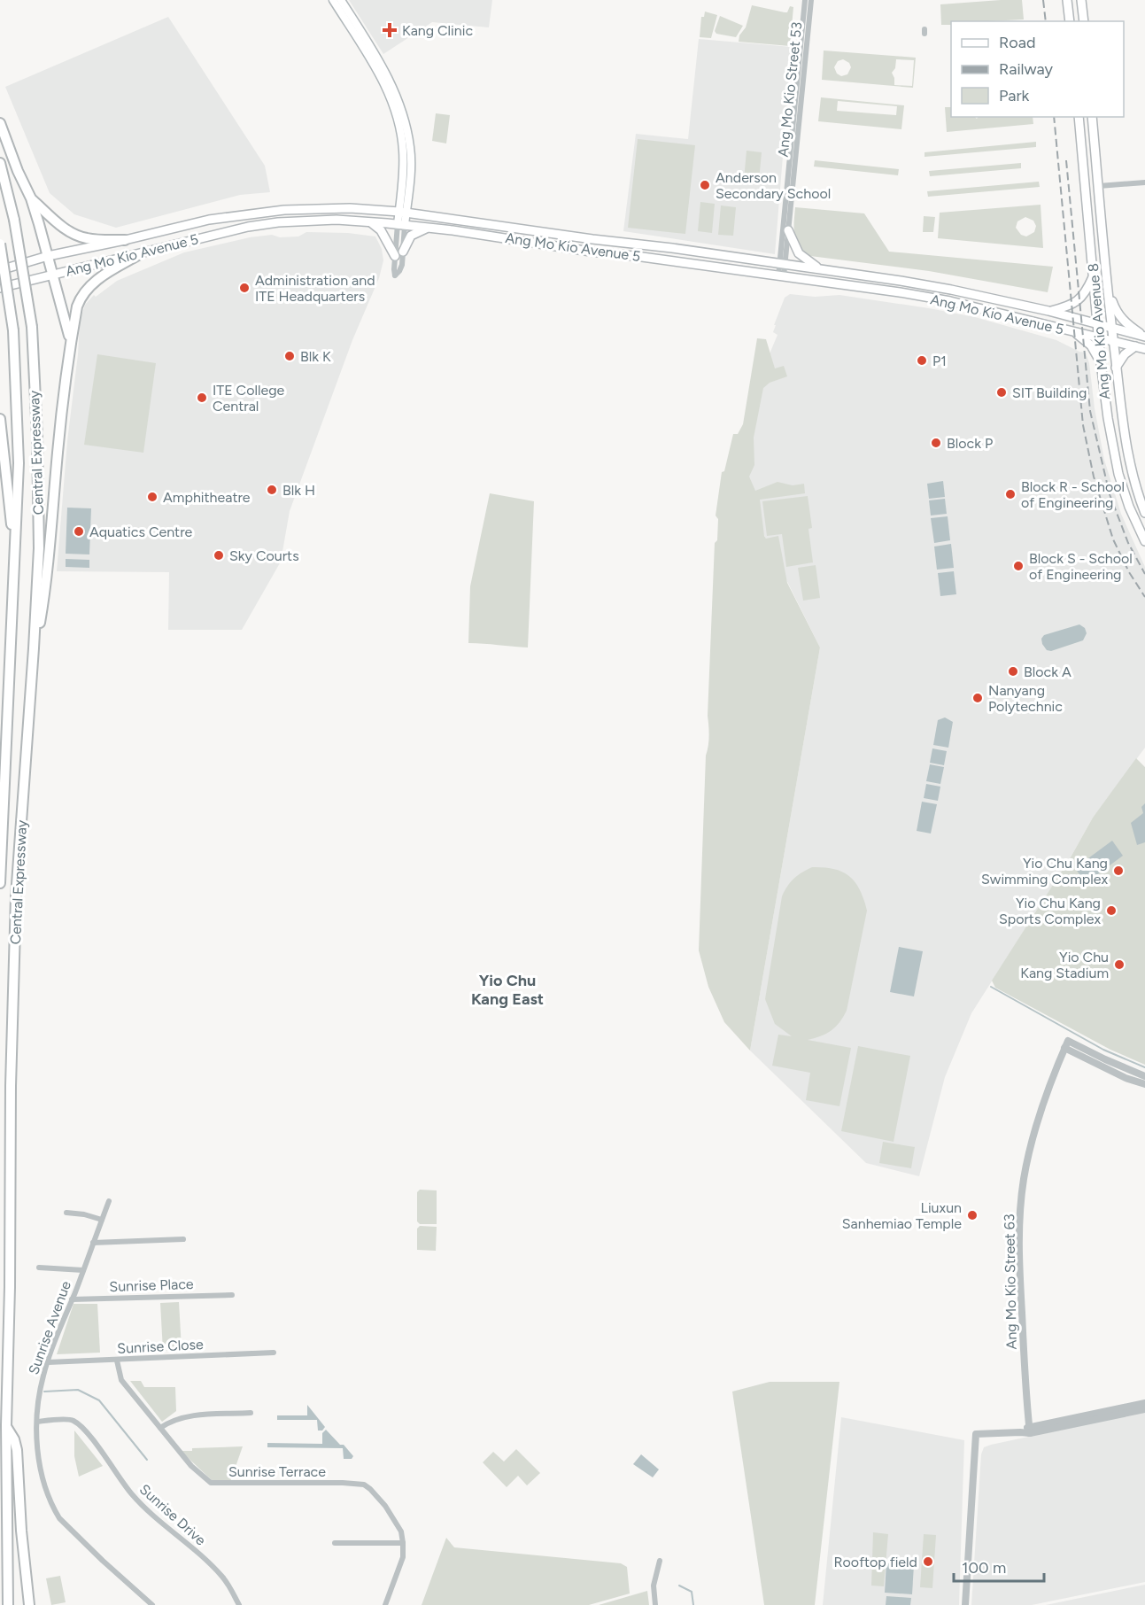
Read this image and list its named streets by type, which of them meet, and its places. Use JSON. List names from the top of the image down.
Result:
{
  "streets": {
    "highway": ["Central Expressway"],
    "main road": ["Ang Mo Kio Avenue 5", "Ang Mo Kio Avenue 8"],
    "street": [
      "Ang Mo Kio Street 53",
      "Ang Mo Kio Street 63",
      "Sunrise Place",
      "Sunrise Avenue",
      "Sunrise Close",
      "Sunrise Terrace",
      "Sunrise Drive"
    ]
  },
  "crossings": [
    ["Ang Mo Kio Street 53", "Ang Mo Kio Avenue 5"],
    ["Ang Mo Kio Avenue 5", "Ang Mo Kio Avenue 8"],
    ["Sunrise Place", "Sunrise Avenue"],
    ["Sunrise Avenue", "Sunrise Close"],
    ["Sunrise Avenue", "Sunrise Drive"],
    ["Sunrise Close", "Sunrise Terrace"]
  ],
  "districts": ["Yio Chu Kang East"],
  "places": {
    "health": ["Kang Clinic"],
    "other": [
      "Anderson Secondary School",
      "Administration and ITE Headquarters",
      "Blk K",
      "P1",
      "SIT Building",
      "ITE College Central",
      "Block P",
      "Blk H",
      "Block R - School of Engineering",
      "Amphitheatre",
      "Aquatics Centre",
      "Sky Courts",
      "Block S - School of Engineering",
      "Block A",
      "Nanyang Polytechnic",
      "Yio Chu Kang Swimming Complex",
      "Yio Chu Kang Sports Complex",
      "Yio Chu Kang Stadium",
      "Liuxun Sanhemiao Temple",
      "Rooftop field"
    ]
  },
  "legend": ["Road", "Railway", "Park"],
  "scale_bar": "100 m"
}
